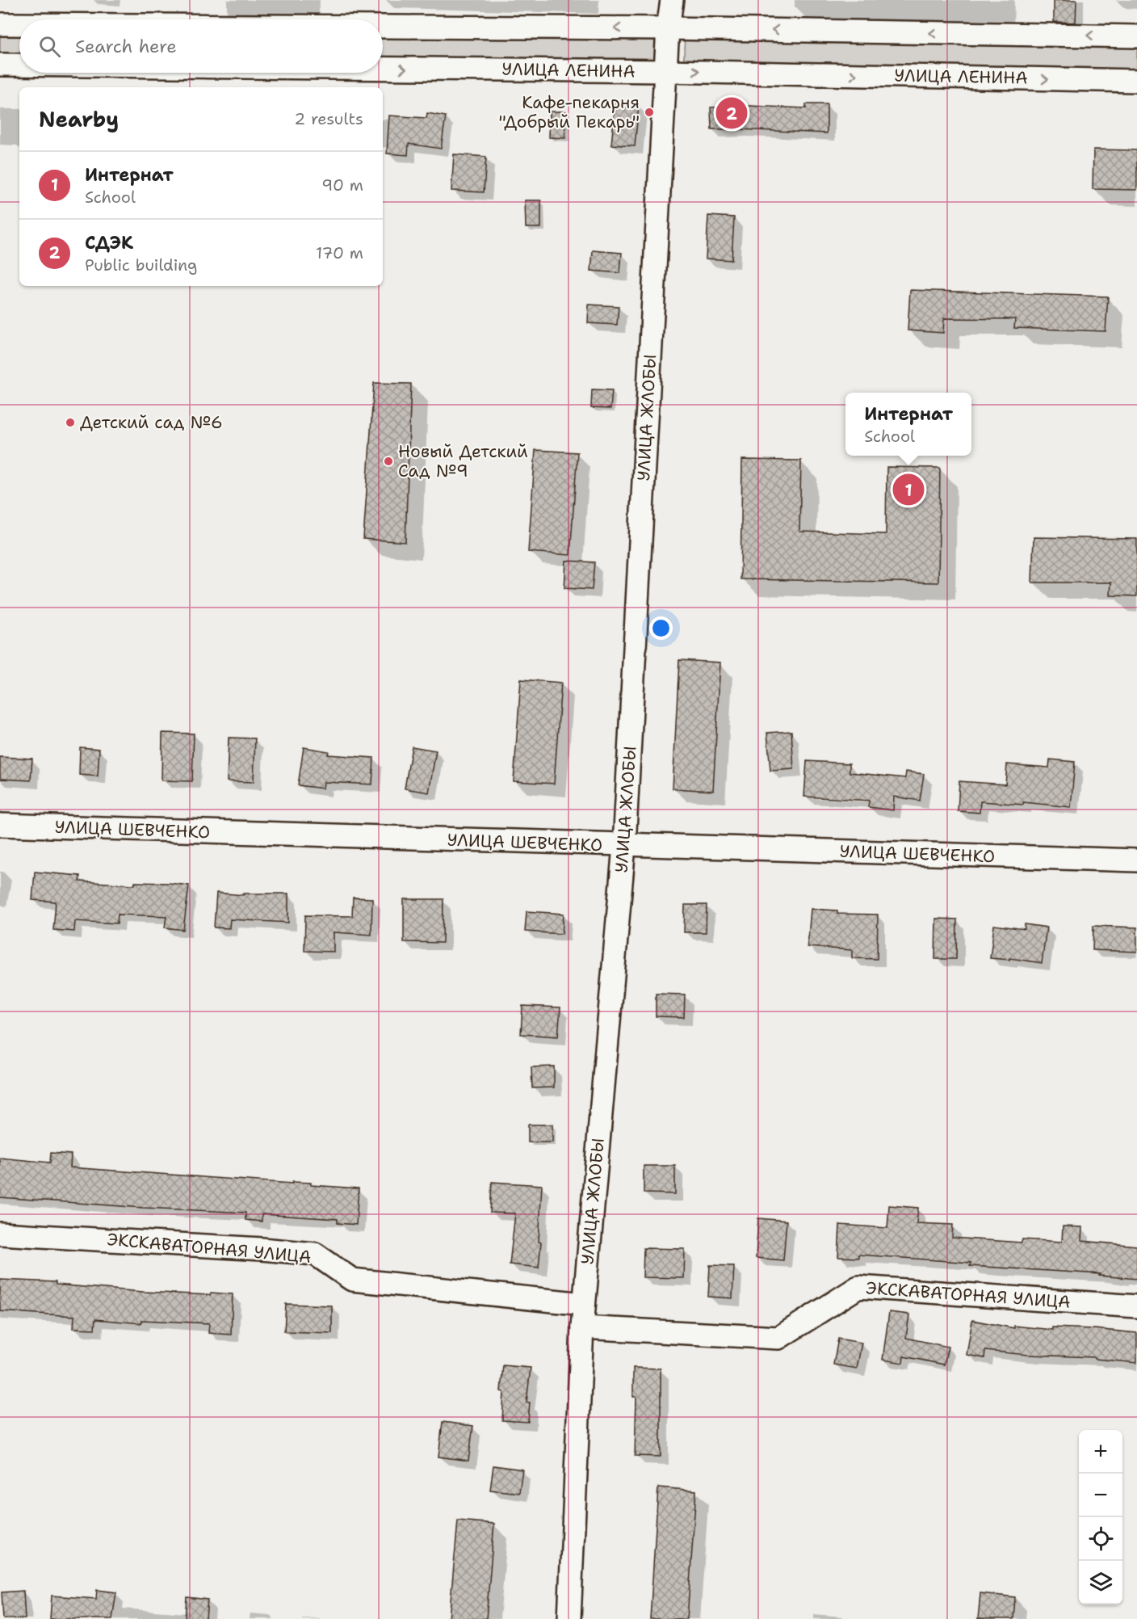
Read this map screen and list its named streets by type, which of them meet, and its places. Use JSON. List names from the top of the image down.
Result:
{
  "streets": {
    "street": [
      "УЛИЦА ЛЕНИНА",
      "УЛИЦА ЖЛОБЫ",
      "УЛИЦА ШЕВЧЕНКО",
      "ЭКСКАВАТОРНАЯ УЛИЦА"
    ]
  },
  "crossings": [
    ["УЛИЦА ЛЕНИНА", "УЛИЦА ЖЛОБЫ"],
    ["УЛИЦА ЖЛОБЫ", "УЛИЦА ШЕВЧЕНКО"],
    ["УЛИЦА ЖЛОБЫ", "ЭКСКАВАТОРНАЯ УЛИЦА"]
  ],
  "places": ["Кафе-пекарня \"Добрый Пекарь\"", "Детский сад №6", "Новый Детский Сад №9"],
  "page": {
    "search": "Search here",
    "heading": ["Nearby", "2 results"],
    "pins": ["2", "1"],
    "list": [
      {
        "mark": "1",
        "name": "Интернат",
        "note": "School",
        "value": "90 m"
      },
      {
        "mark": "2",
        "name": "СДЭК",
        "note": "Public building",
        "value": "170 m"
      }
    ],
    "popup": ["Интернат", "School"],
    "map_buttons": ["+", "−"]
  }
}
